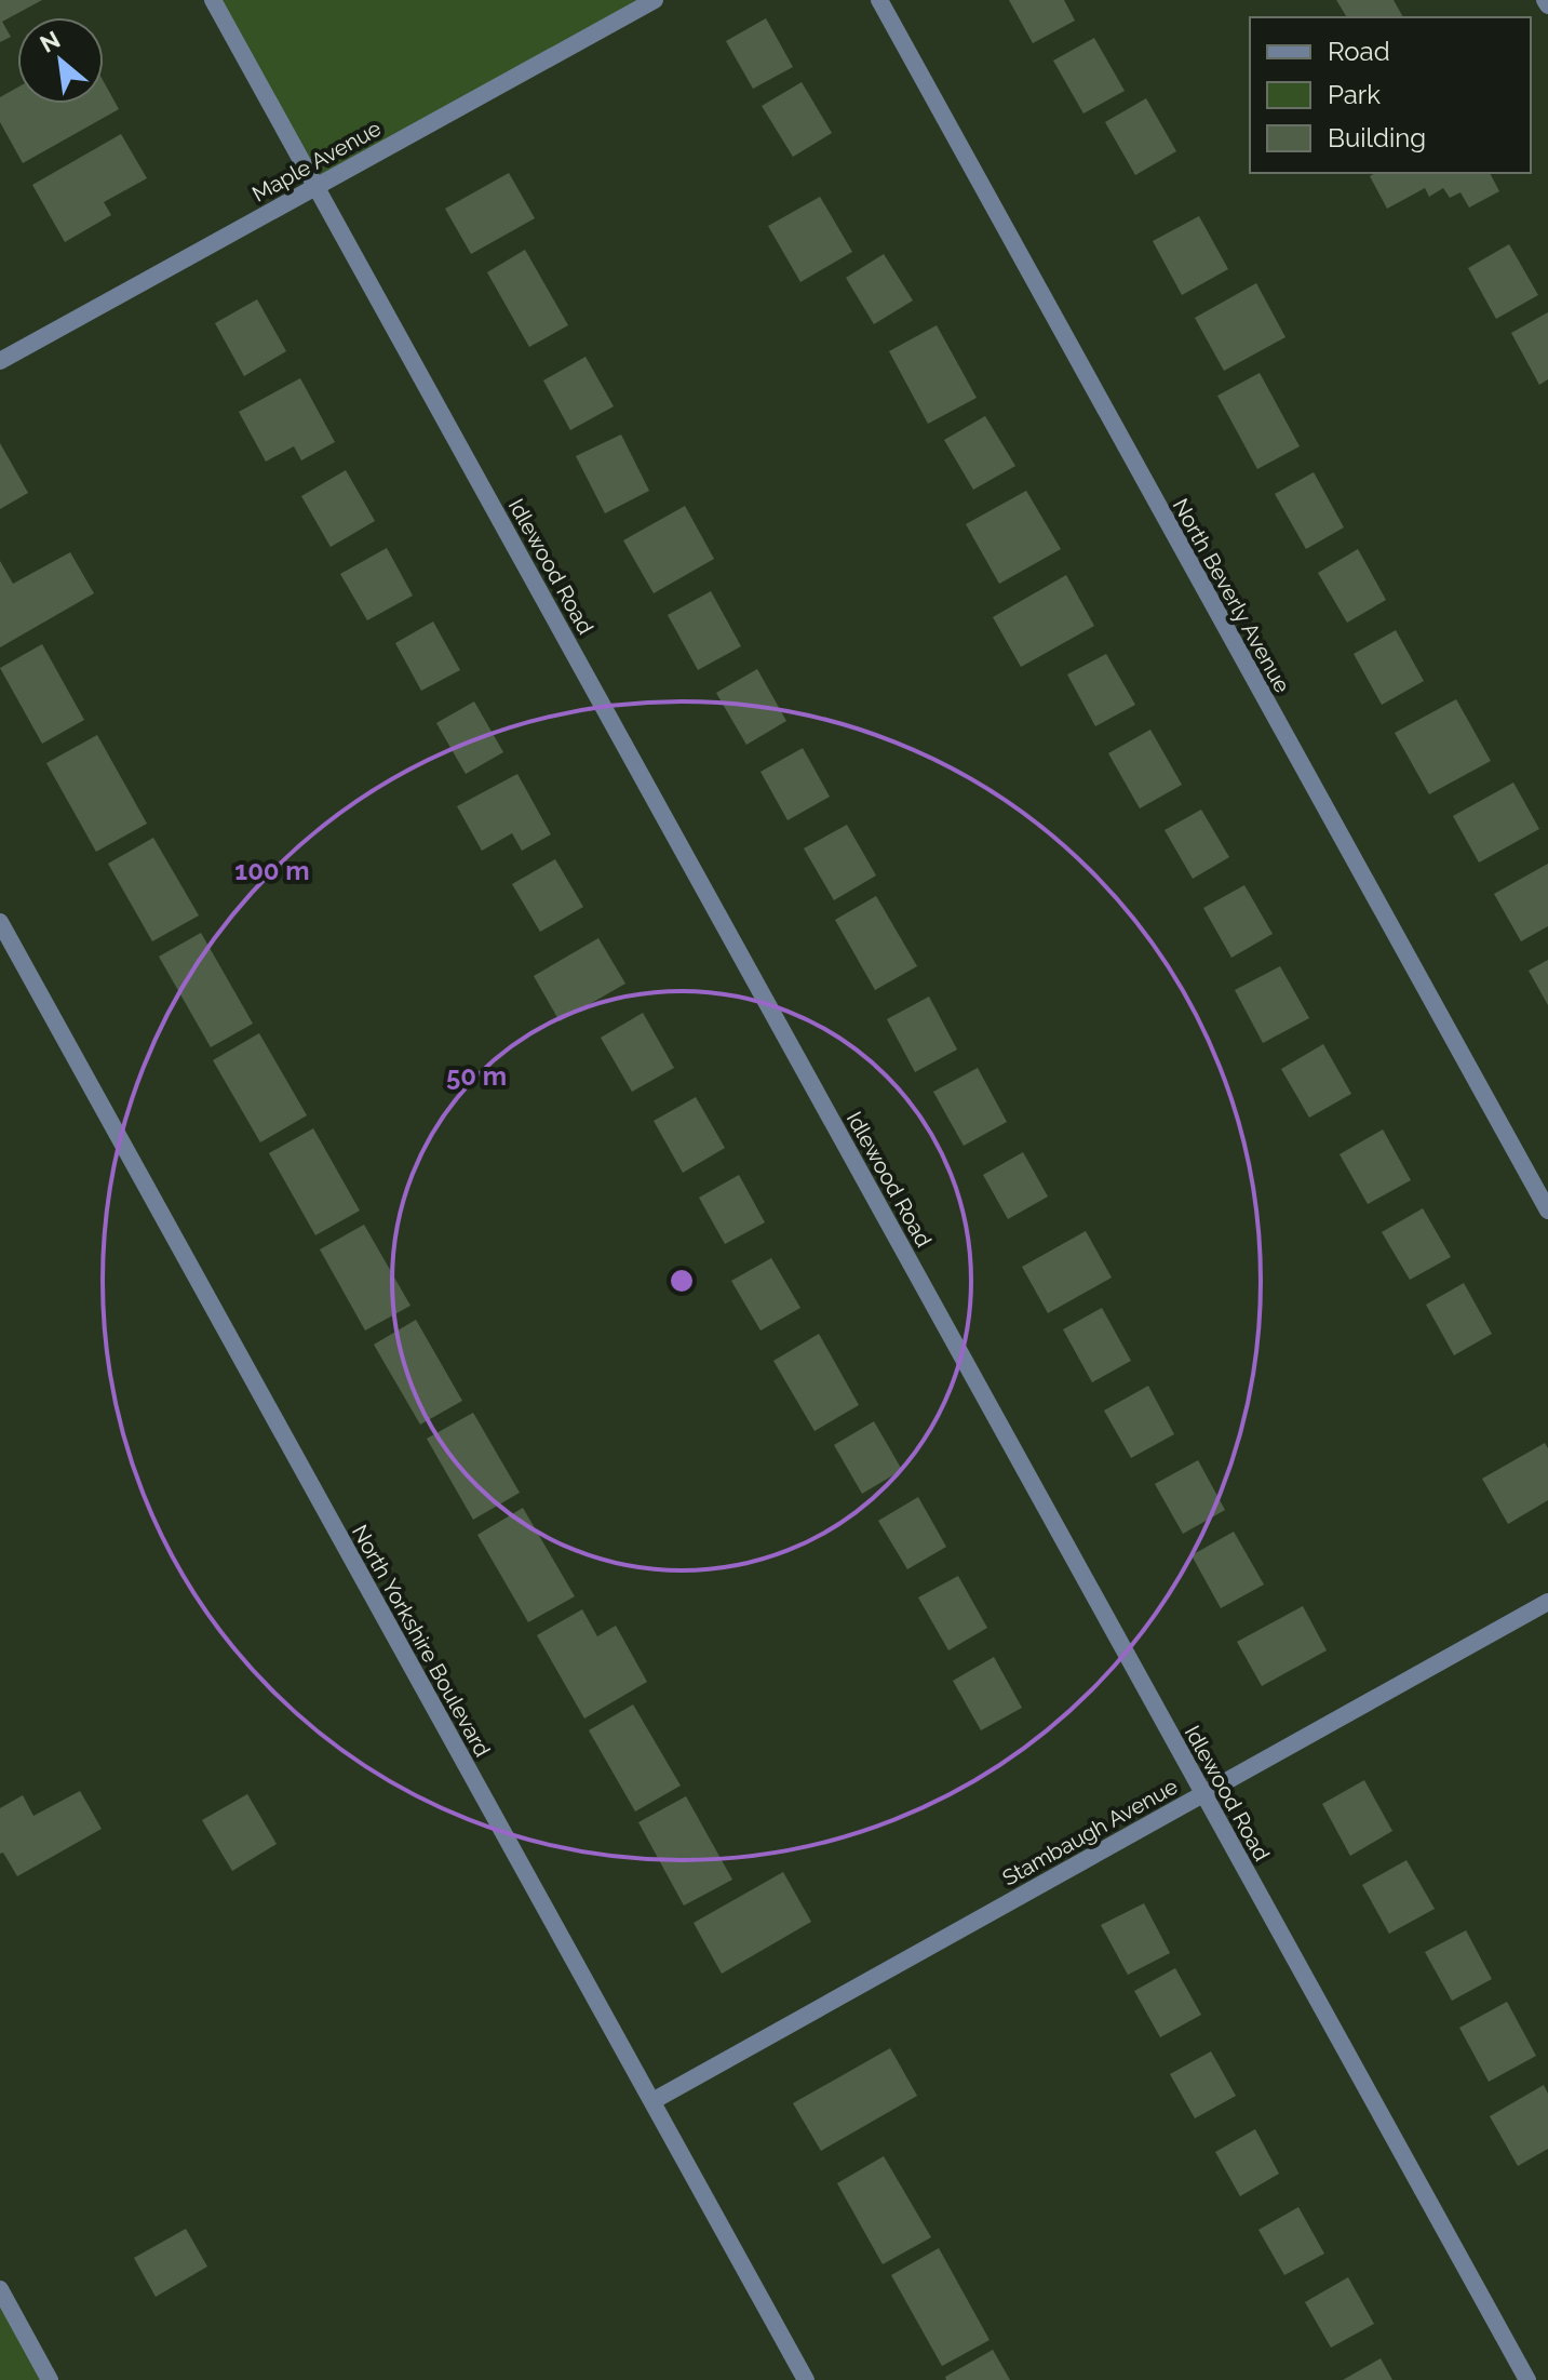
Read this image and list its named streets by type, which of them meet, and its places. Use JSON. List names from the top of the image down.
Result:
{
  "streets": {
    "street": [
      "Maple Avenue",
      "Idlewood Road",
      "North Beverly Avenue",
      "North Yorkshire Boulevard",
      "Stambaugh Avenue"
    ]
  },
  "crossings": [
    ["Maple Avenue", "Idlewood Road"],
    ["Idlewood Road", "Stambaugh Avenue"],
    ["North Yorkshire Boulevard", "Stambaugh Avenue"]
  ],
  "legend": ["Road", "Park", "Building"],
  "north": "top left",
  "rings": ["100 m", "50 m"]
}
